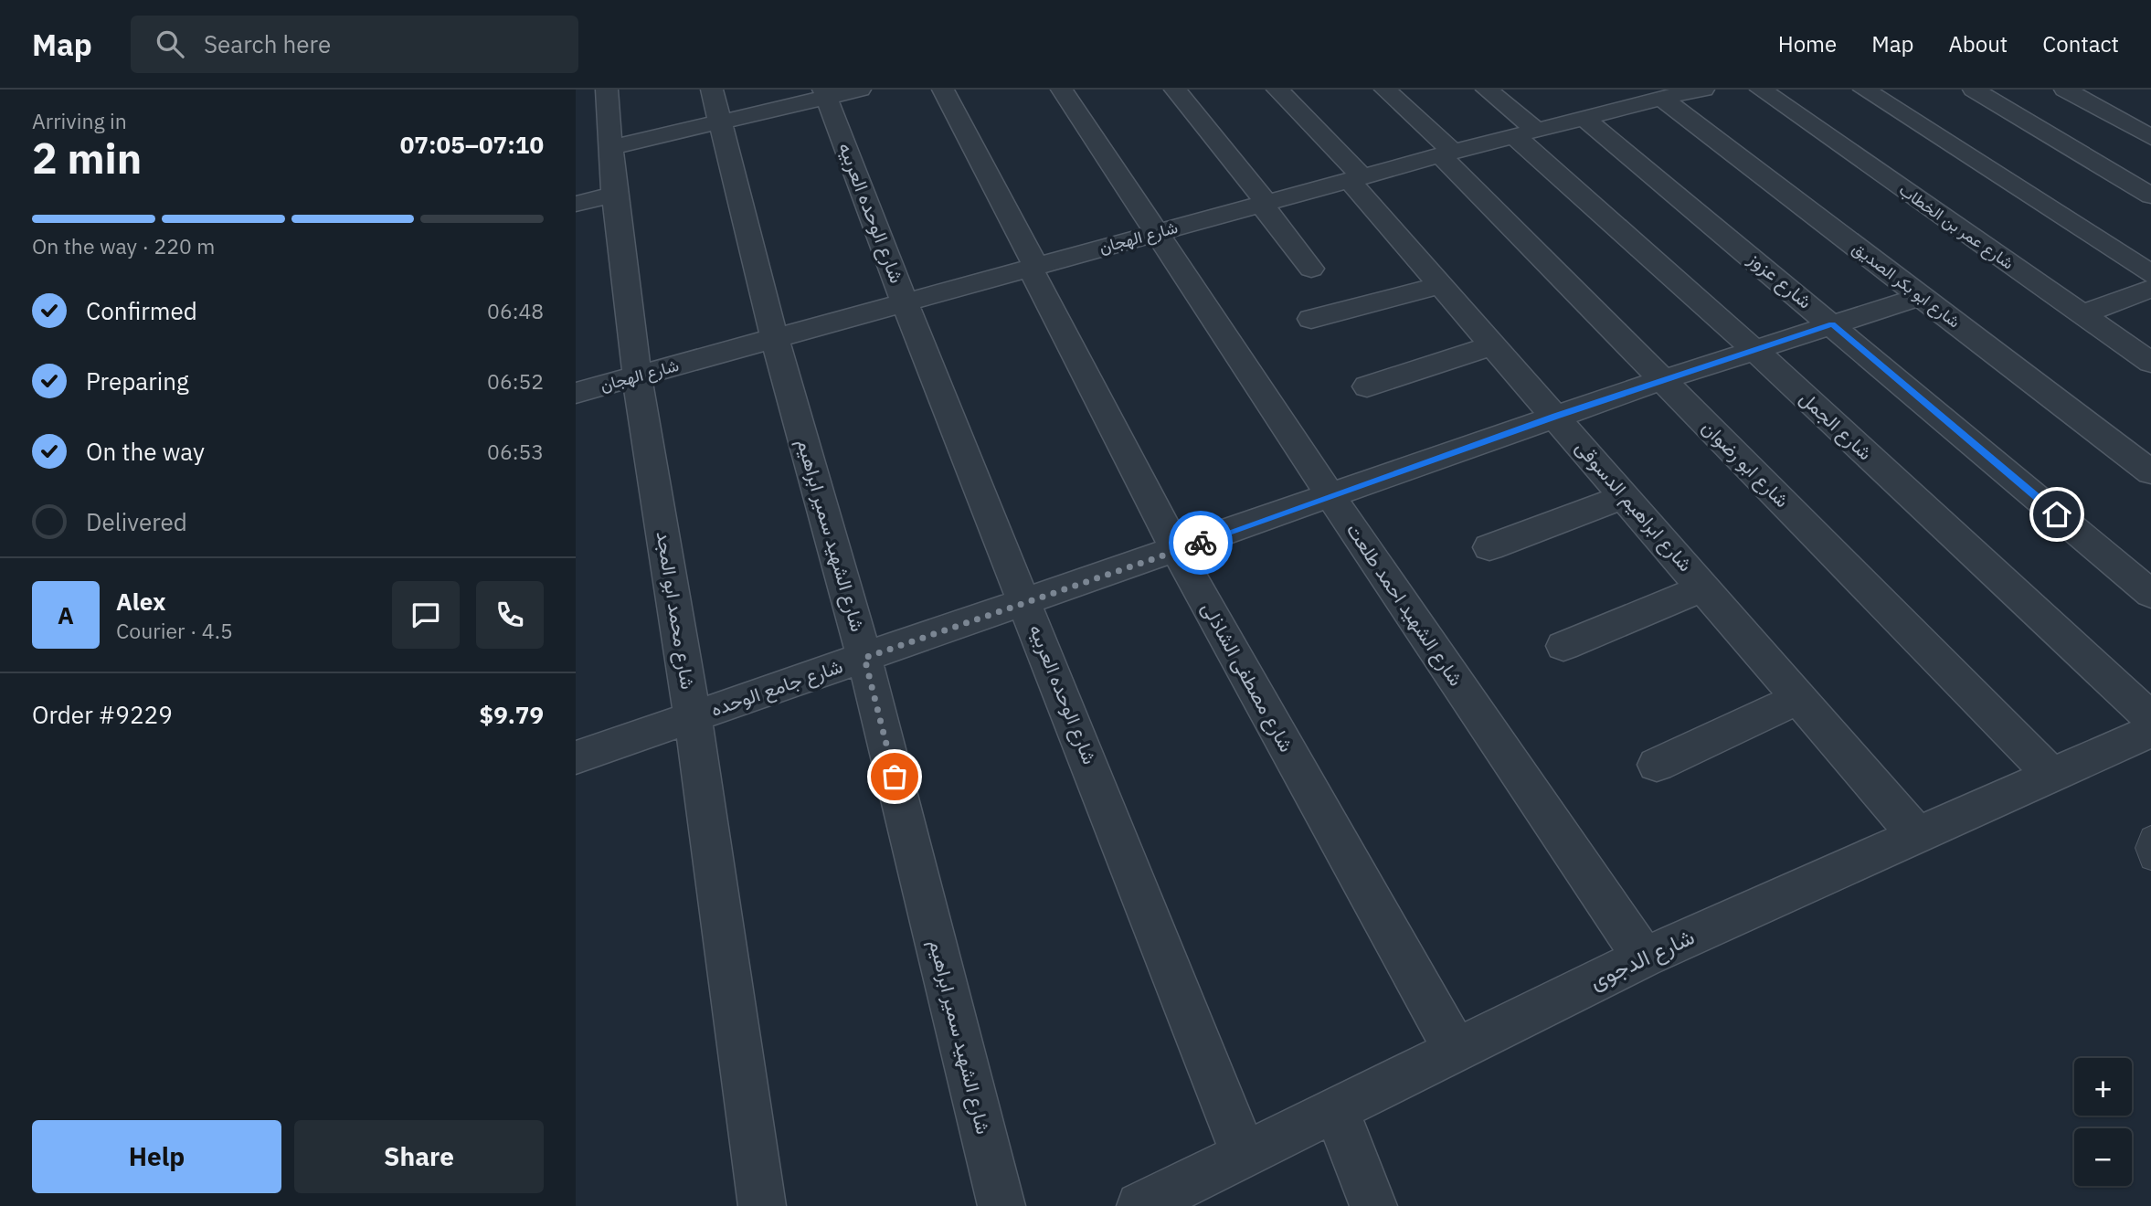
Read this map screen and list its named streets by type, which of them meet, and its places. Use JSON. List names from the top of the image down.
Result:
{
  "streets": {
    "street": [
      "شارع الوحده العربيه",
      "شارع عمر بن الخطاب",
      "شارع الهجان",
      "شارع عزوز",
      "شارع ابو بكر الصديق",
      "شارع الجمل",
      "شارع ابو رضوان",
      "شارع ابراهيم الدسوقى",
      "شارع الشهيد سمير ابراهيم",
      "شارع الشهيد احمد طلعت",
      "شارع محمد ابو المجد",
      "شارع مصطفى الشاذلى",
      "شارع جامع الوحده",
      "شارع الدجوى"
    ]
  },
  "crossings": [
    ["شارع الوحده العربيه", "شارع الهجان"],
    ["شارع الوحده العربيه", "شارع جامع الوحده"],
    ["شارع الوحده العربيه", "شارع الدجوى"],
    ["شارع الهجان", "شارع عزوز"],
    ["شارع الهجان", "شارع ابو بكر الصديق"],
    ["شارع الهجان", "شارع الجمل"],
    ["شارع الهجان", "شارع ابو رضوان"],
    ["شارع الهجان", "شارع ابراهيم الدسوقى"],
    ["شارع الهجان", "شارع الشهيد سمير ابراهيم"],
    ["شارع الهجان", "شارع الشهيد احمد طلعت"],
    ["شارع الهجان", "شارع محمد ابو المجد"],
    ["شارع الهجان", "شارع مصطفى الشاذلى"],
    ["شارع عزوز", "شارع جامع الوحده"],
    ["شارع ابو بكر الصديق", "شارع جامع الوحده"],
    ["شارع الجمل", "شارع جامع الوحده"],
    ["شارع ابو رضوان", "شارع جامع الوحده"],
    ["شارع ابو رضوان", "شارع الدجوى"],
    ["شارع ابراهيم الدسوقى", "شارع جامع الوحده"],
    ["شارع ابراهيم الدسوقى", "شارع الدجوى"],
    ["شارع الشهيد سمير ابراهيم", "شارع جامع الوحده"],
    ["شارع الشهيد احمد طلعت", "شارع جامع الوحده"],
    ["شارع الشهيد احمد طلعت", "شارع الدجوى"],
    ["شارع محمد ابو المجد", "شارع جامع الوحده"],
    ["شارع مصطفى الشاذلى", "شارع جامع الوحده"],
    ["شارع مصطفى الشاذلى", "شارع الدجوى"]
  ],
  "page": {
    "header": "Map",
    "search": "Search here",
    "nav": [
      "Home",
      "Map",
      "About",
      "Contact"
    ],
    "heading": ["2 min", "Arriving in", "07:05–07:10"],
    "panel": [
      "Alex",
      "Courier · 4.5",
      "Order #9229",
      "$9.79"
    ],
    "bar": "On the way · 220 m",
    "list": [
      ["Confirmed", "06:48"],
      ["Preparing", "06:52"],
      ["On the way", "06:53"],
      "Delivered"
    ],
    "round": "A",
    "map_buttons": ["+", "−"],
    "buttons": ["Help", "Share"]
  }
}
